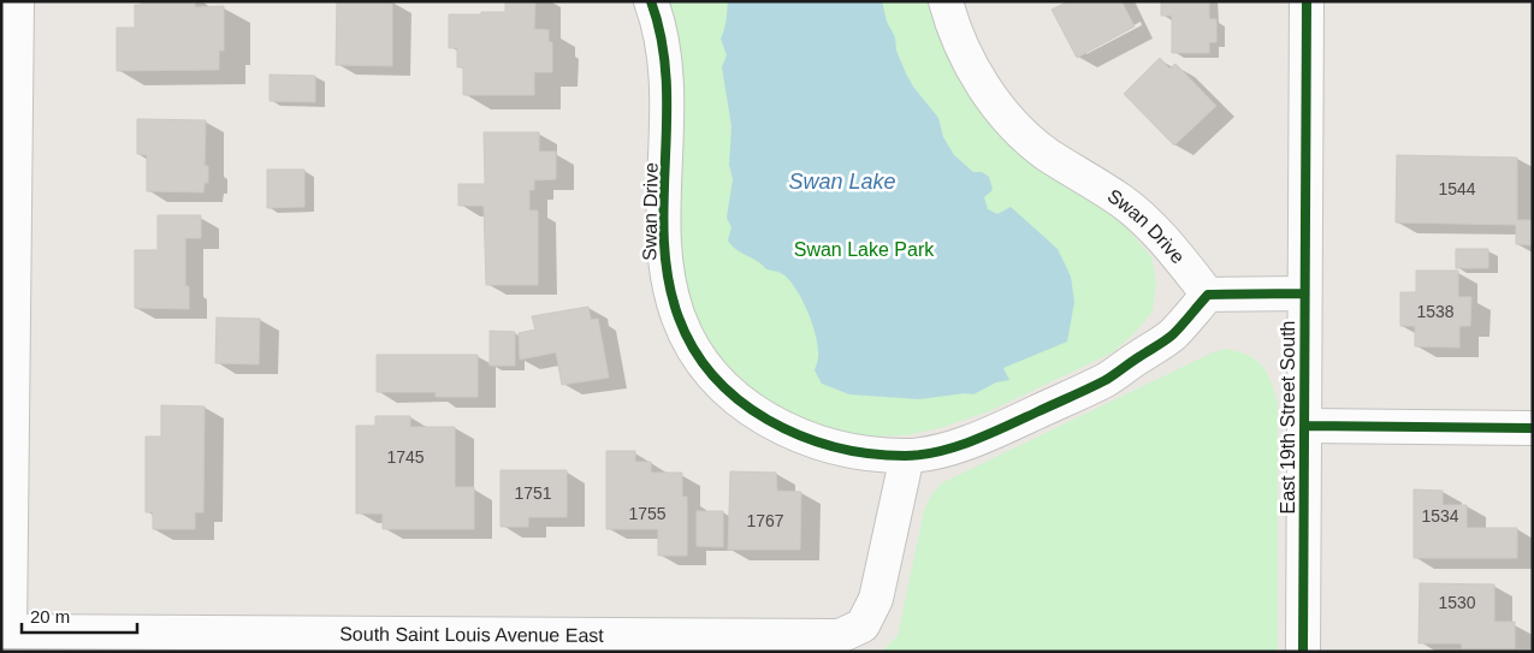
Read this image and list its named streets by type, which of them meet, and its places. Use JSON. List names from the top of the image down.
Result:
{
  "streets": {
    "street": ["Swan Drive", "East 19th Street South", "South Saint Louis Avenue East"]
  },
  "crossings": [
    ["Swan Drive", "South Saint Louis Avenue East"]
  ],
  "water": ["Swan Lake"],
  "parks": ["Swan Lake Park"],
  "house_numbers": [
    "1544",
    "1538",
    "1745",
    "1751",
    "1755",
    "1534",
    "1767",
    "1530"
  ],
  "scale_bar": "20 m"
}
